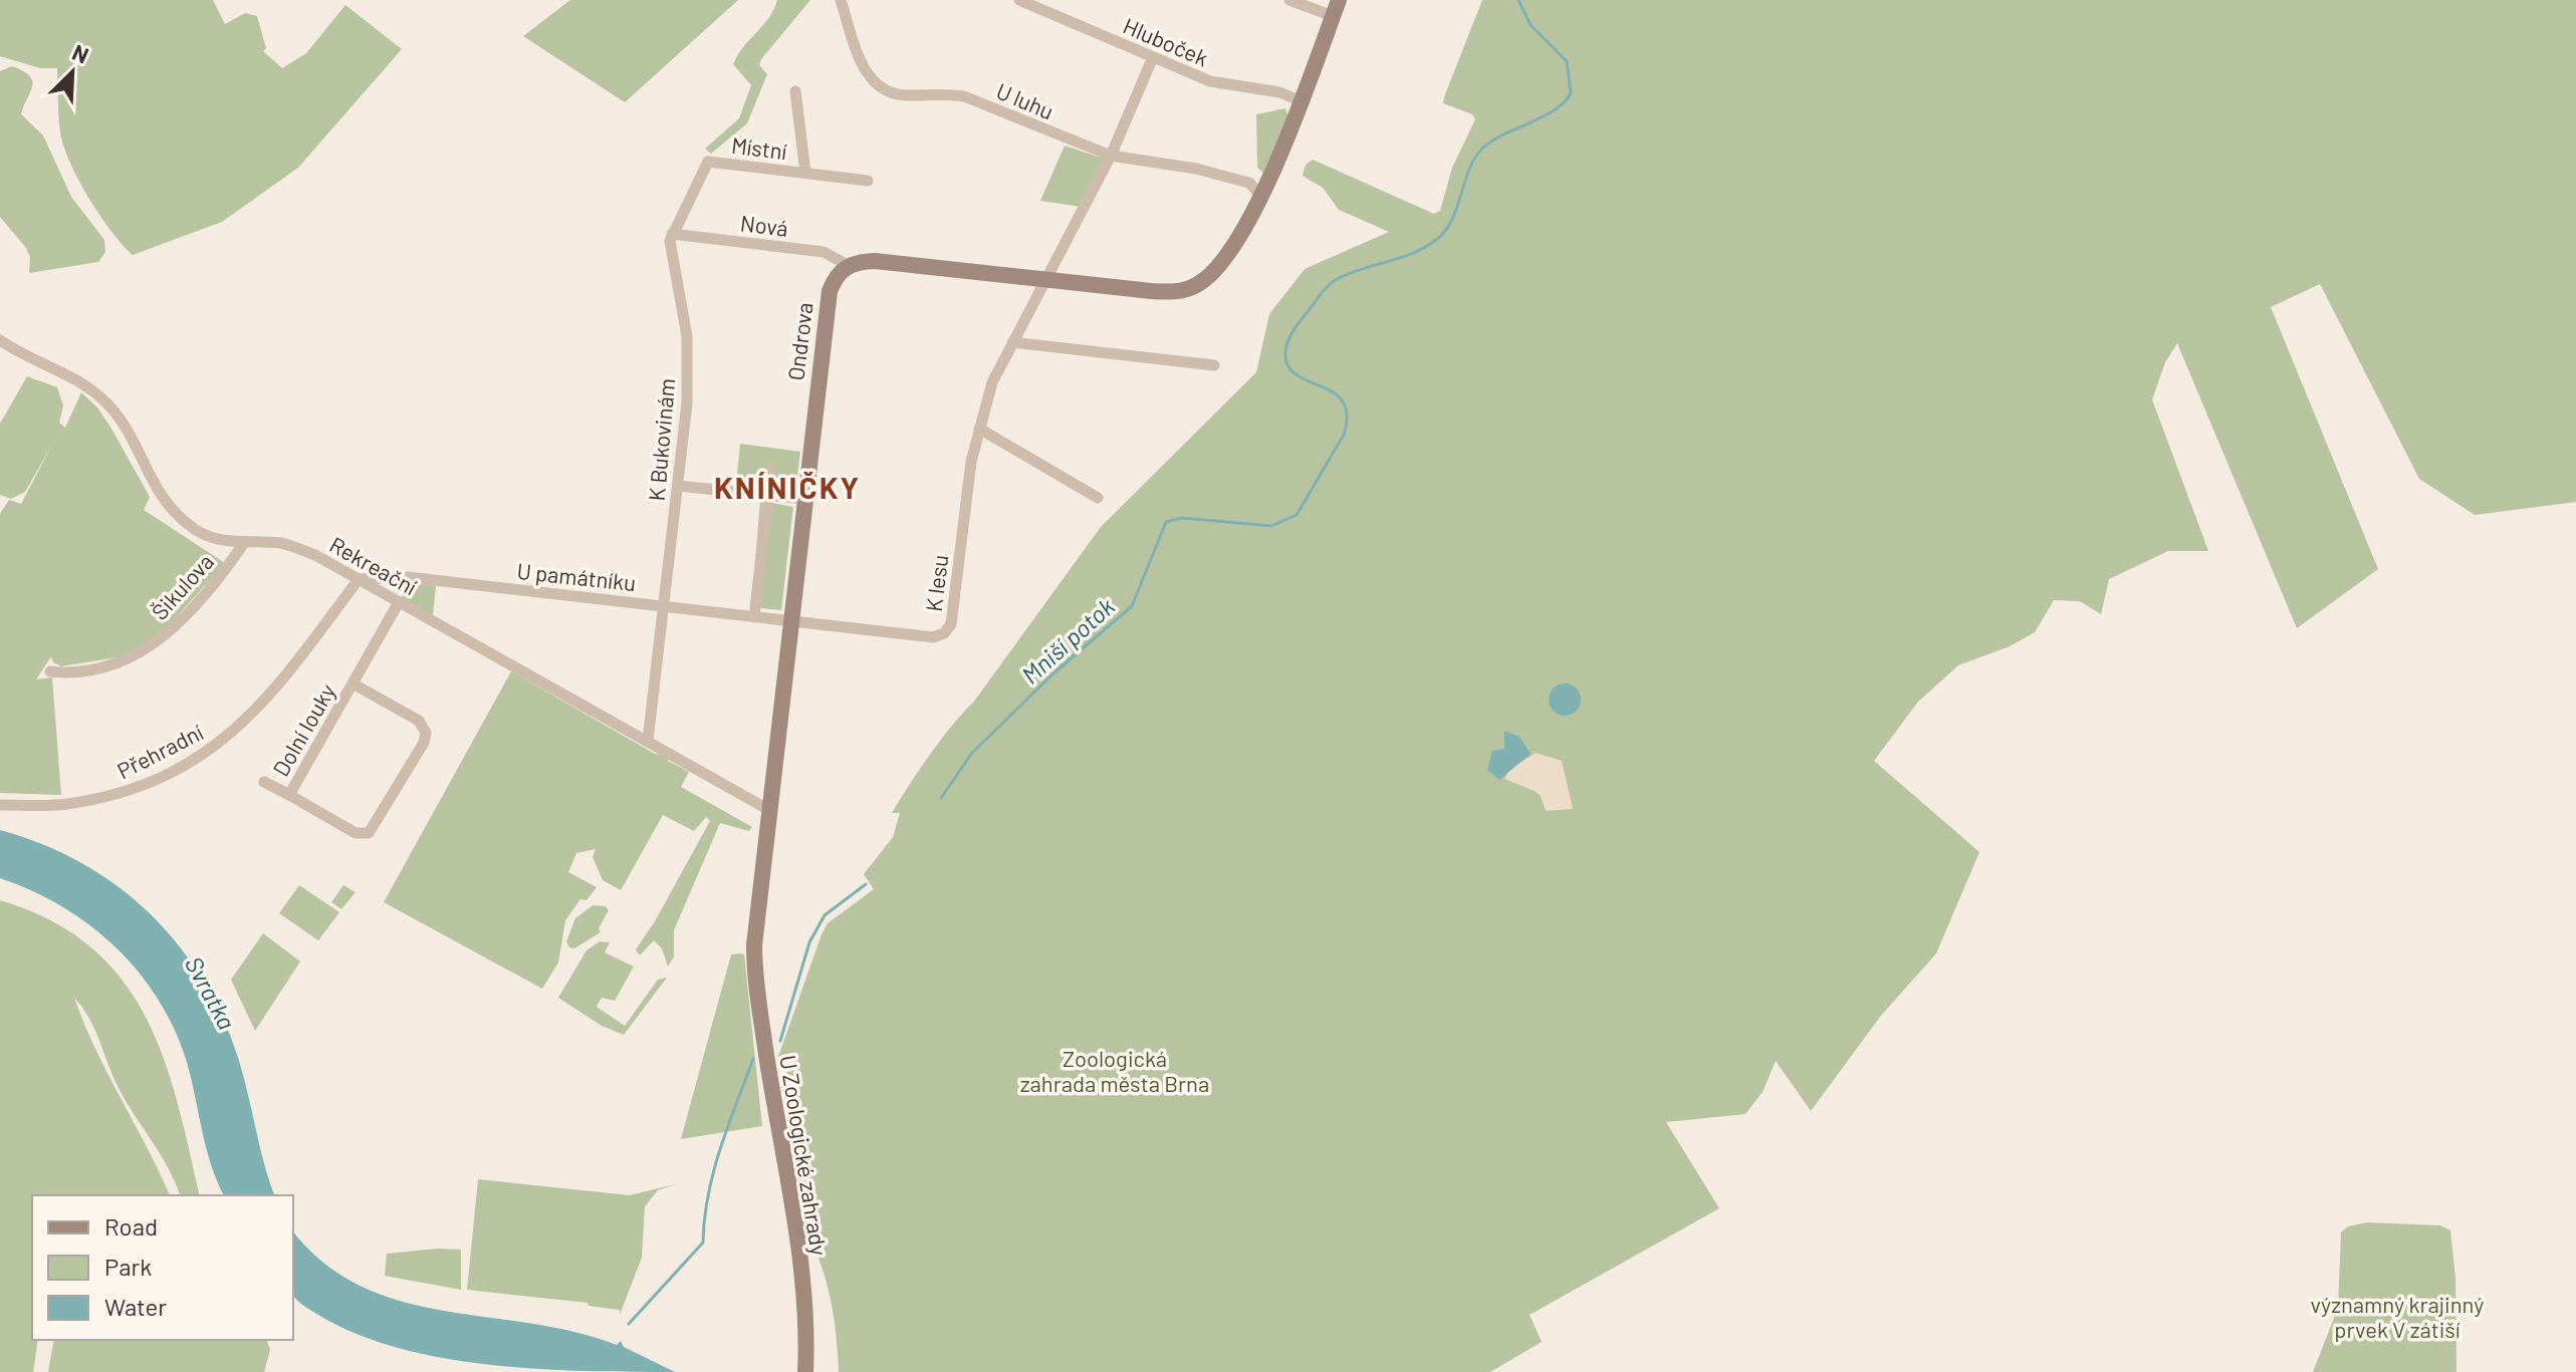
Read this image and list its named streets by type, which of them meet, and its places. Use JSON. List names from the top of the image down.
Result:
{
  "streets": {
    "street": [
      "Hluboček",
      "U luhu",
      "Místní",
      "Nová",
      "Ondrova",
      "K Bukovinám",
      "Rekreační",
      "U památníku",
      "K lesu",
      "Šikulova",
      "Dolní louky",
      "Přehradní",
      "U Zoologické zahrady"
    ]
  },
  "crossings": [
    ["Hluboček", "K lesu"],
    ["U luhu", "K lesu"],
    ["Místní", "Nová"],
    ["Místní", "K Bukovinám"],
    ["Nová", "Ondrova"],
    ["Nová", "K Bukovinám"],
    ["Ondrova", "Rekreační"],
    ["Ondrova", "U památníku"],
    ["Ondrova", "K lesu"],
    ["Ondrova", "U Zoologické zahrady"],
    ["K Bukovinám", "Rekreační"],
    ["K Bukovinám", "U památníku"],
    ["Rekreační", "U památníku"],
    ["Rekreační", "Šikulova"],
    ["Rekreační", "Dolní louky"],
    ["Rekreační", "Přehradní"],
    ["U památníku", "K lesu"],
    ["U památníku", "Přehradní"]
  ],
  "districts": ["KNÍNIČKY"],
  "water": ["Mniší potok", "Svratka"],
  "parks": ["Zoologická zahrada města Brna", "významný krajinný prvek V zátiší"],
  "legend": ["Road", "Park", "Water"],
  "north": "top right"
}
